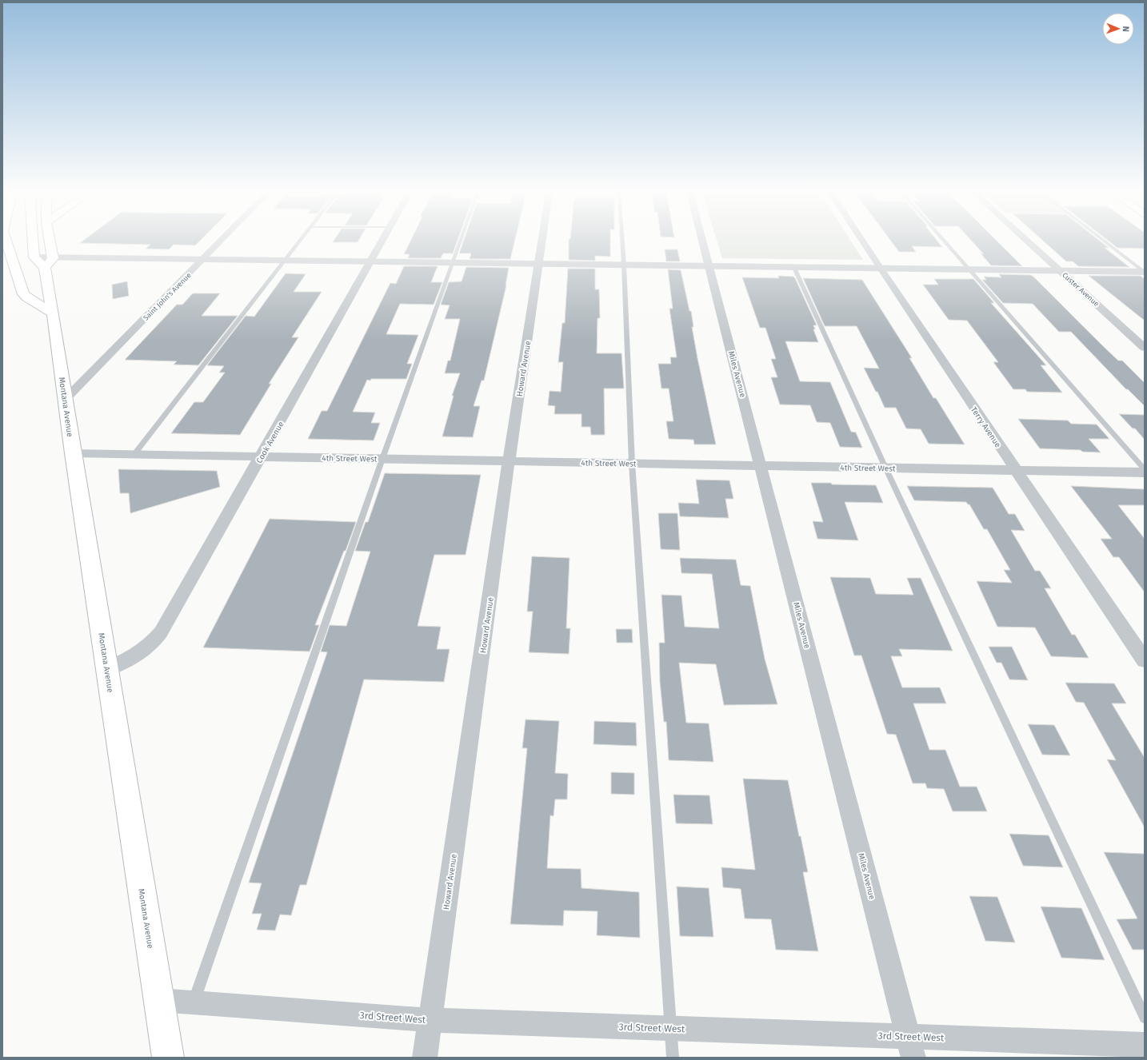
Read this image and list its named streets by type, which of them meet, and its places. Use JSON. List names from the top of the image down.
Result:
{
  "streets": {
    "main road": ["Montana Avenue"],
    "street": [
      "Custer Avenue",
      "Saint John's Avenue",
      "Howard Avenue",
      "Miles Avenue",
      "Terry Avenue",
      "Cook Avenue",
      "4th Street West",
      "3rd Street West"
    ]
  },
  "crossings": [
    ["Saint John's Avenue", "Montana Avenue"],
    ["Howard Avenue", "4th Street West"],
    ["Howard Avenue", "3rd Street West"],
    ["Miles Avenue", "4th Street West"],
    ["Miles Avenue", "3rd Street West"],
    ["Montana Avenue", "Cook Avenue"],
    ["Montana Avenue", "4th Street West"],
    ["Montana Avenue", "3rd Street West"],
    ["Terry Avenue", "4th Street West"],
    ["Cook Avenue", "4th Street West"]
  ],
  "north": "right"
}
